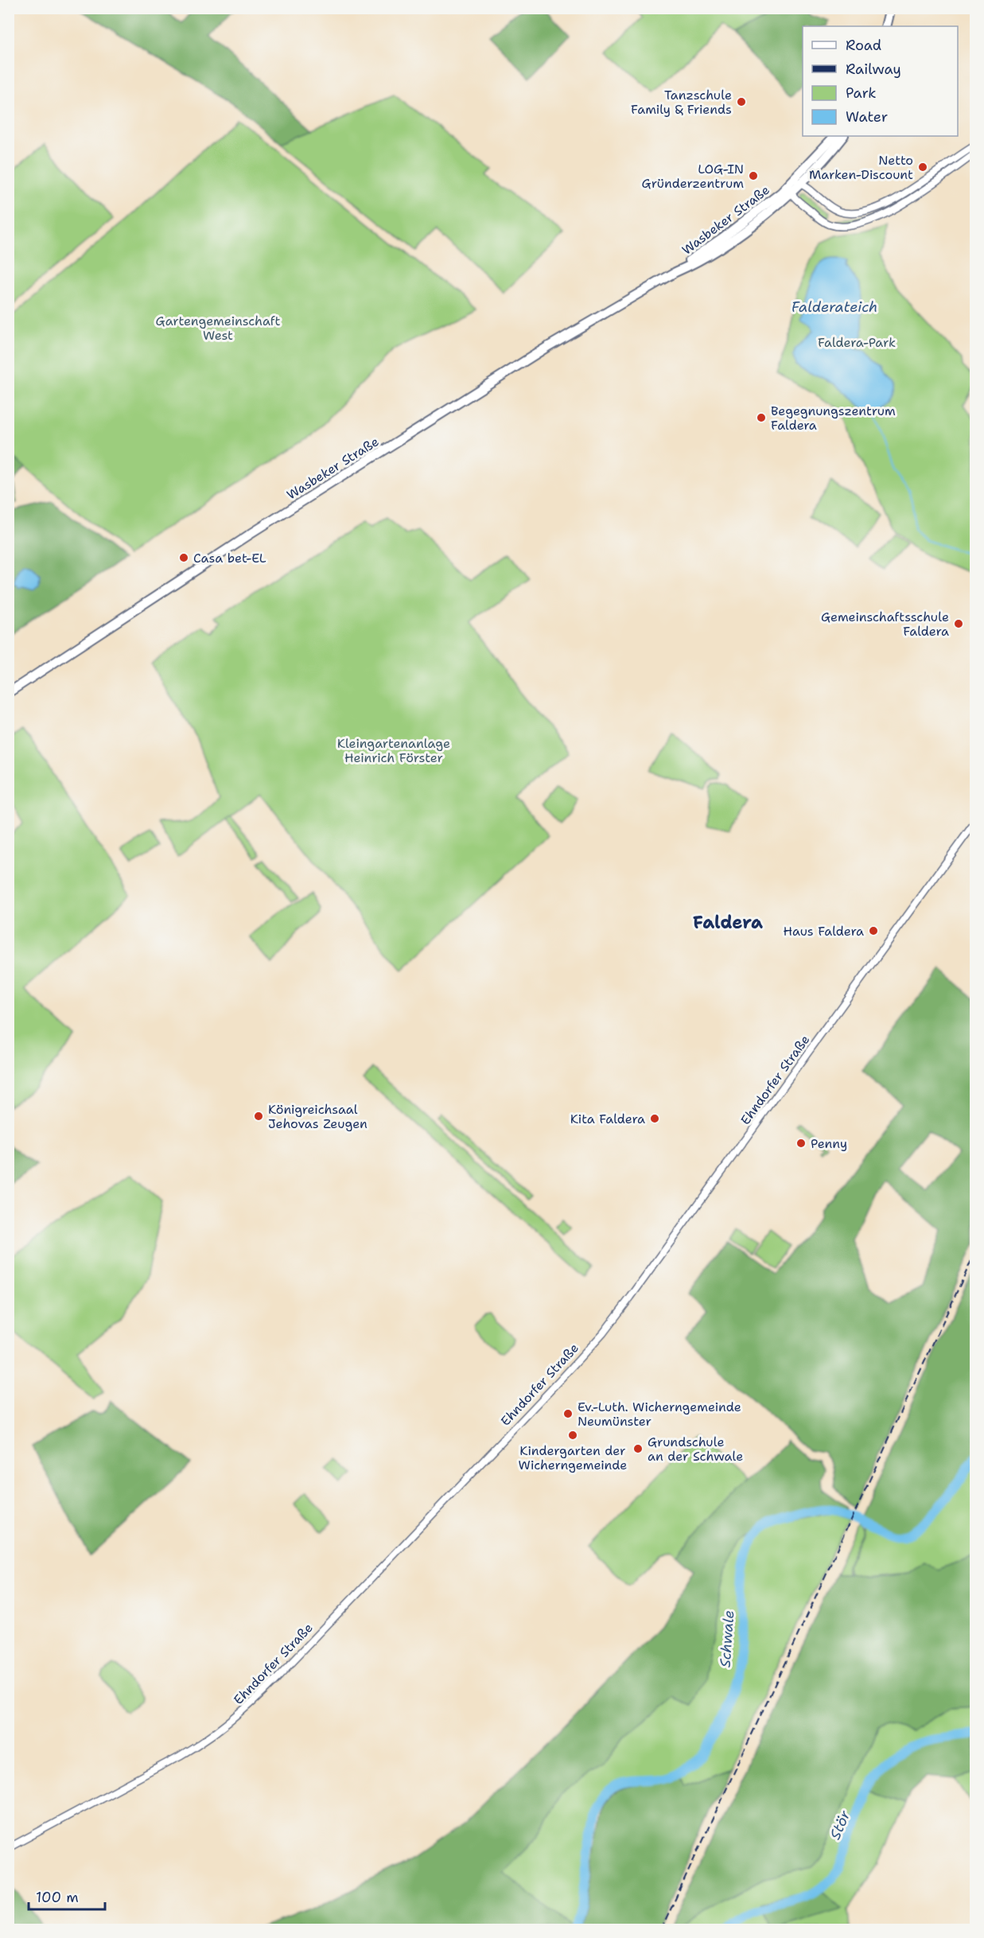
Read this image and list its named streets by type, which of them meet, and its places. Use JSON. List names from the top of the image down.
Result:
{
  "streets": {
    "main road": ["Wasbeker Straße"],
    "street": ["Ehndorfer Straße"]
  },
  "districts": ["Faldera"],
  "water": ["Falderateich", "Schwale", "Stör"],
  "parks": ["Gartengemeinschaft West", "Faldera-Park", "Kleingartenanlage Heinrich Förster"],
  "places": [
    "Tanzschule Family & Friends",
    "Netto Marken-Discount",
    "LOG-IN Gründerzentrum",
    "Begegnungszentrum Faldera",
    "Casa bet-EL",
    "Gemeinschaftsschule Faldera",
    "Haus Faldera",
    "Königreichsaal Jehovas Zeugen",
    "Kita Faldera",
    "Penny",
    "Ev.-Luth. Wicherngemeinde Neumünster",
    "Kindergarten der Wicherngemeinde",
    "Grundschule an der Schwale"
  ],
  "legend": [
    "Road",
    "Railway",
    "Park",
    "Water"
  ],
  "scale_bar": "100 m"
}
